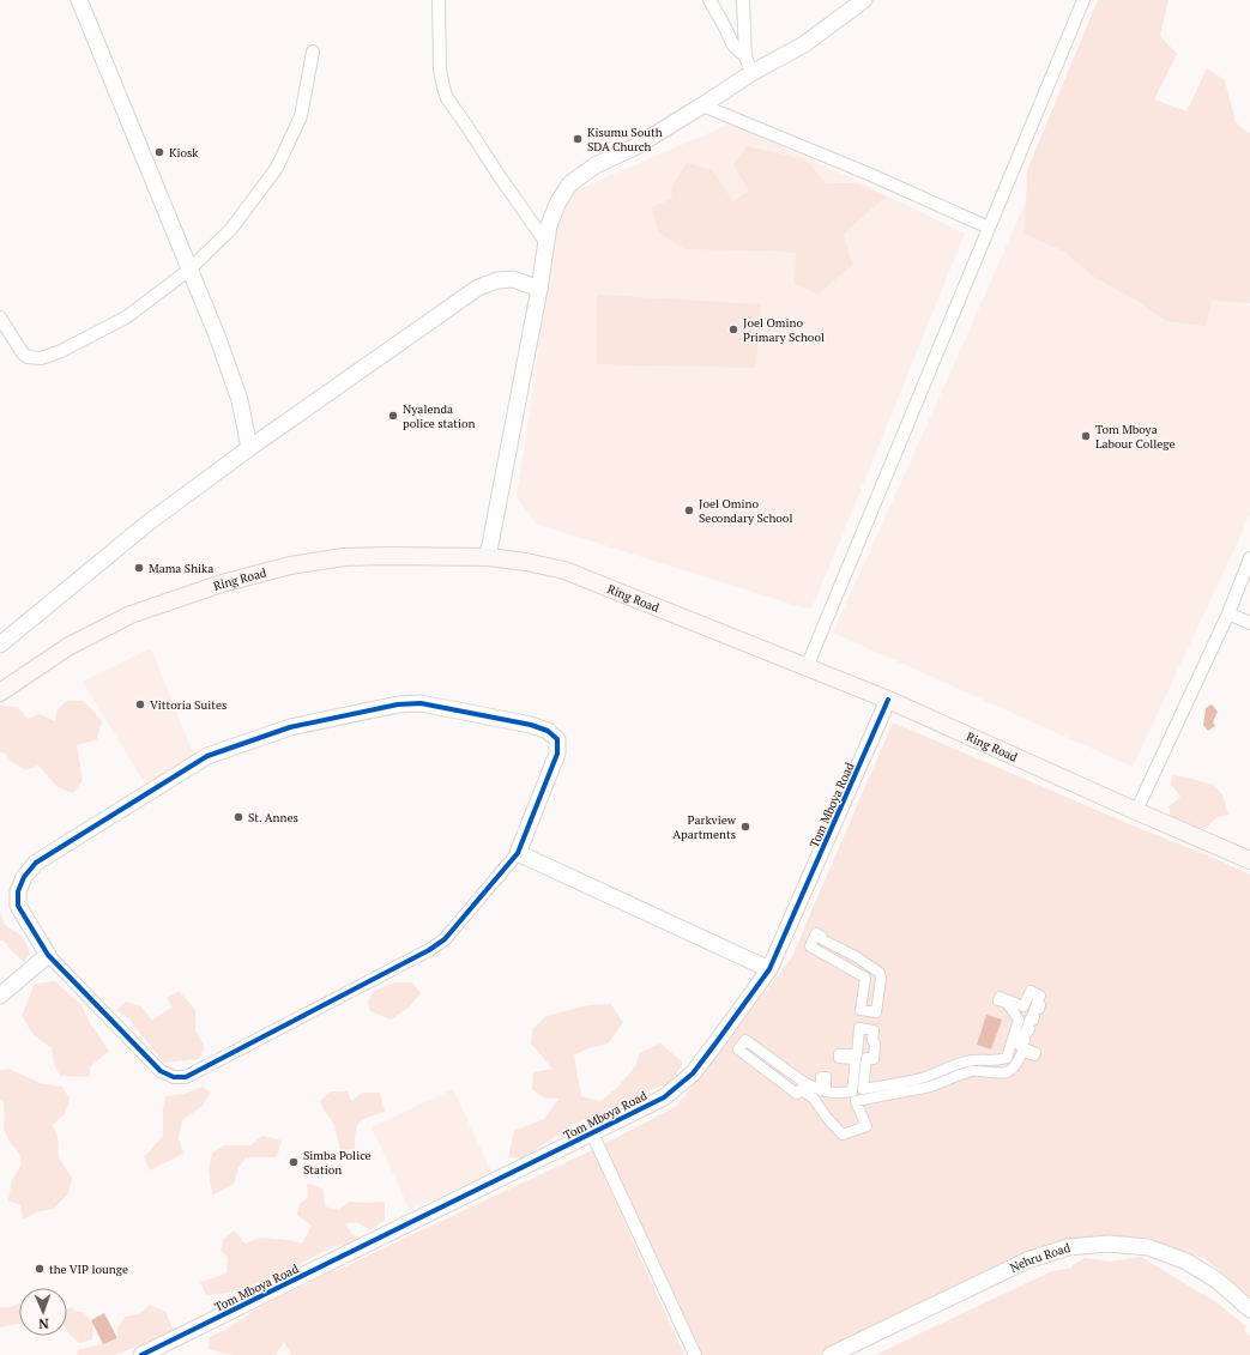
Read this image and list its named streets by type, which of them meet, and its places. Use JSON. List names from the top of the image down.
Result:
{
  "streets": {
    "main road": ["Ring Road"],
    "street": ["Tom Mboya Road", "Nehru Road"]
  },
  "crossings": [
    ["Ring Road", "Tom Mboya Road"]
  ],
  "places": [
    "Kisumu South SDA Church",
    "Kiosk",
    "Joel Omino Primary School",
    "Nyalenda police station",
    "Tom Mboya Labour College",
    "Joel Omino Secondary School",
    "Mama Shika",
    "Vittoria Suites",
    "St. Annes",
    "Parkview Apartments",
    "Simba Police Station",
    "the VIP lounge"
  ],
  "north": "bottom"
}
